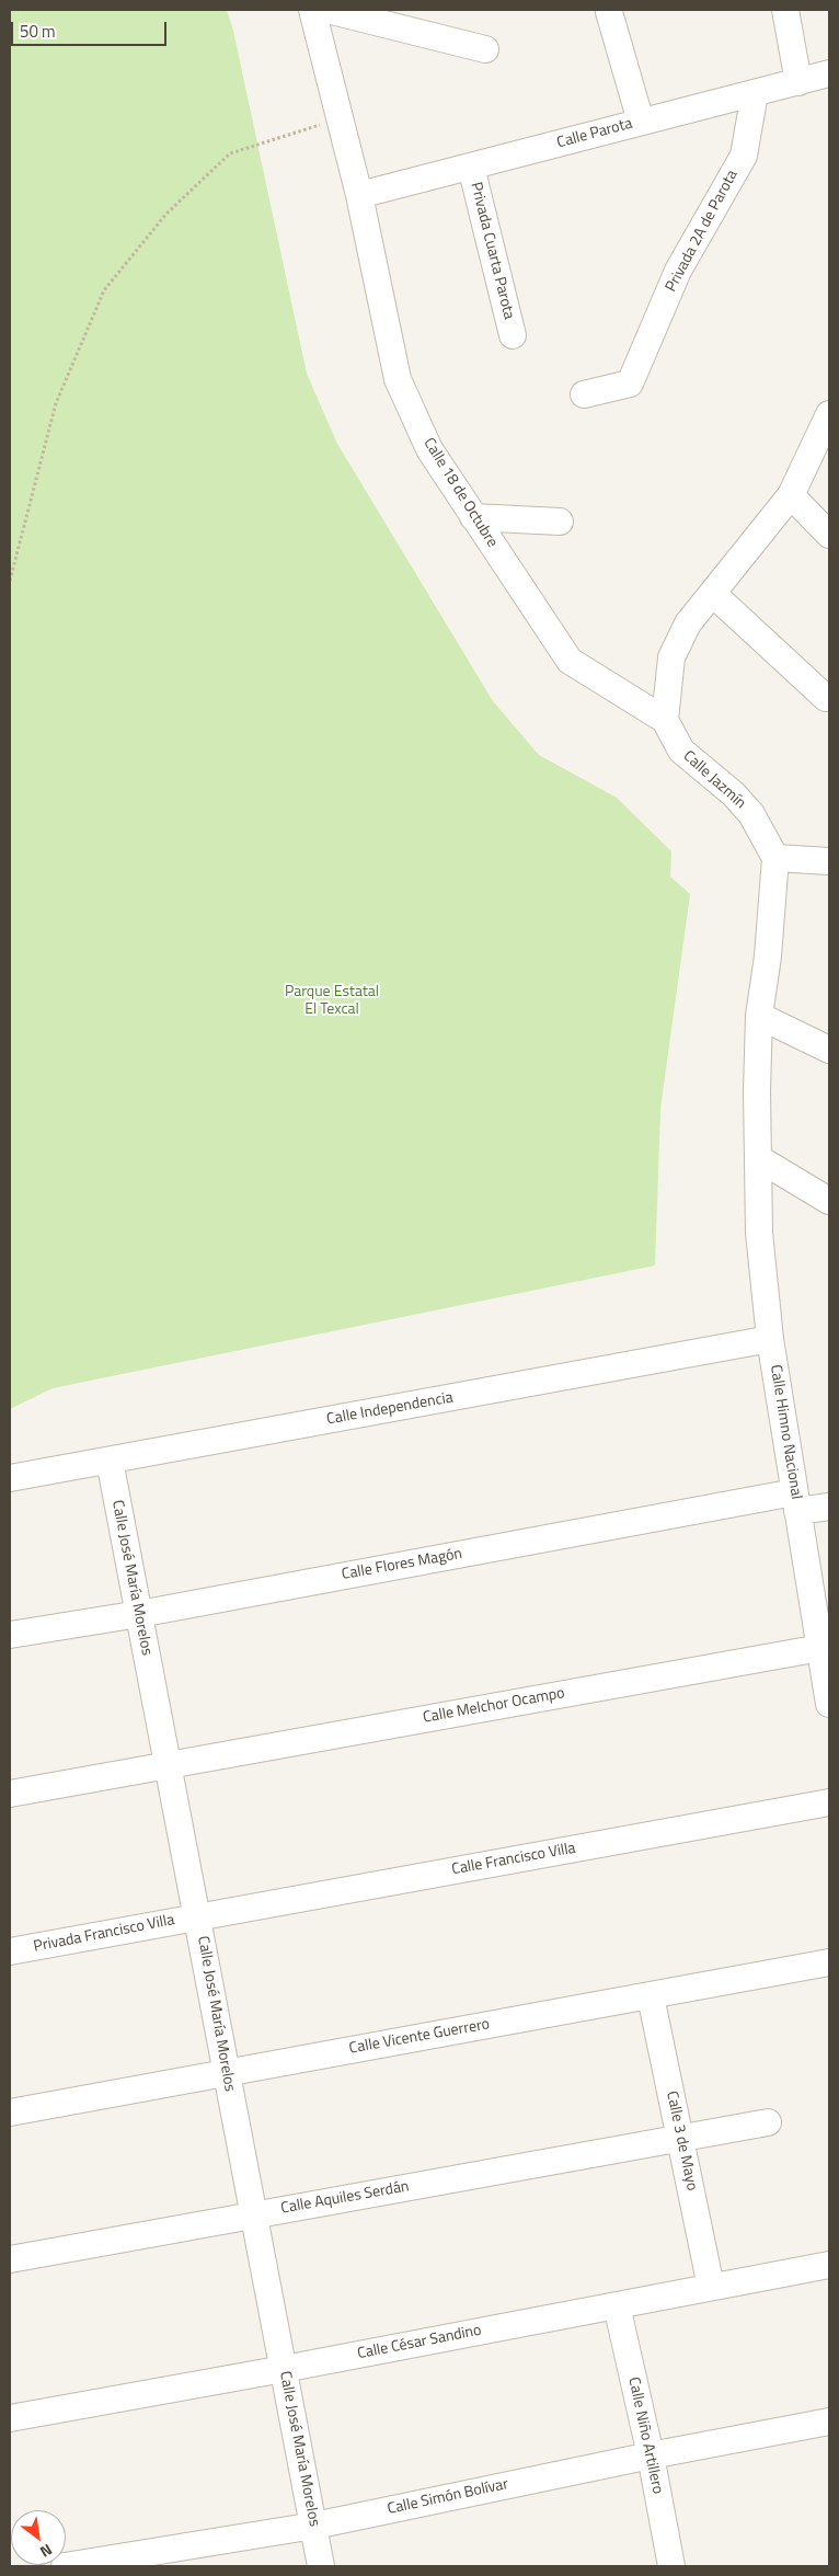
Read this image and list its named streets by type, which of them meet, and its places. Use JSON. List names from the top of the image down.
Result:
{
  "streets": {
    "street": [
      "Calle Parota",
      "Privada 2A de Parota",
      "Privada Cuarta Parota",
      "Calle 18 de Octubre",
      "Calle Jazmín",
      "Calle Independencia",
      "Calle Himno Nacional",
      "Calle Flores Magón",
      "Calle José María Morelos",
      "Calle Melchor Ocampo",
      "Calle Francisco Villa",
      "Privada Francisco Villa",
      "Calle Vicente Guerrero",
      "Calle 3 de Mayo",
      "Calle Aquiles Serdán",
      "Calle César Sandino",
      "Calle Niño Artillero",
      "Calle Simón Bolívar"
    ]
  },
  "crossings": [
    ["Calle Parota", "Privada 2A de Parota"],
    ["Calle Parota", "Privada Cuarta Parota"],
    ["Calle Parota", "Calle 18 de Octubre"],
    ["Calle 18 de Octubre", "Calle Jazmín"],
    ["Calle Independencia", "Calle Himno Nacional"],
    ["Calle Independencia", "Calle José María Morelos"],
    ["Calle Himno Nacional", "Calle Flores Magón"],
    ["Calle Himno Nacional", "Calle Melchor Ocampo"],
    ["Calle Flores Magón", "Calle José María Morelos"],
    ["Calle José María Morelos", "Calle Melchor Ocampo"],
    ["Calle José María Morelos", "Calle Francisco Villa"],
    ["Calle José María Morelos", "Privada Francisco Villa"],
    ["Calle José María Morelos", "Calle Vicente Guerrero"],
    ["Calle José María Morelos", "Calle Aquiles Serdán"],
    ["Calle José María Morelos", "Calle César Sandino"],
    ["Calle José María Morelos", "Calle Simón Bolívar"],
    ["Calle Francisco Villa", "Privada Francisco Villa"],
    ["Calle Vicente Guerrero", "Calle 3 de Mayo"],
    ["Calle 3 de Mayo", "Calle Aquiles Serdán"],
    ["Calle 3 de Mayo", "Calle César Sandino"],
    ["Calle César Sandino", "Calle Niño Artillero"],
    ["Calle Niño Artillero", "Calle Simón Bolívar"]
  ],
  "parks": ["Parque Estatal El Texcal"],
  "scale_bar": "50 m",
  "north": "bottom right"
}
